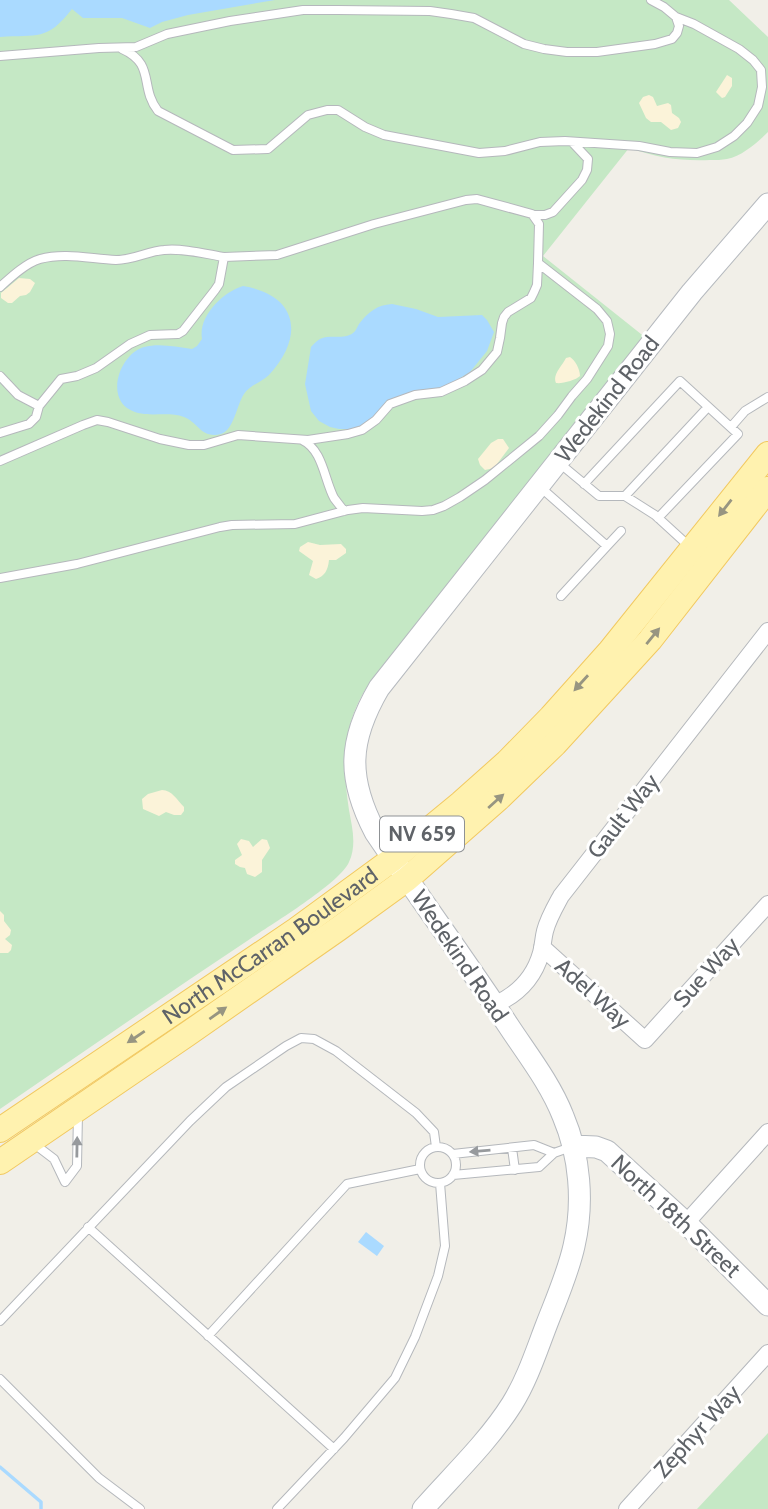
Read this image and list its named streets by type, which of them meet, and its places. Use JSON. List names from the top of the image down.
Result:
{
  "streets": {
    "main road": ["NV 659", "North McCarran Boulevard"],
    "street": [
      "Wedekind Road",
      "Gault Way",
      "Sue Way",
      "Adel Way",
      "North 18th Street",
      "Zephyr Way"
    ]
  },
  "crossings": [
    ["Wedekind Road", "Gault Way"],
    ["Wedekind Road", "North McCarran Boulevard"],
    ["Wedekind Road", "North 18th Street"],
    ["Gault Way", "Adel Way"],
    ["Sue Way", "Adel Way"]
  ]
}
